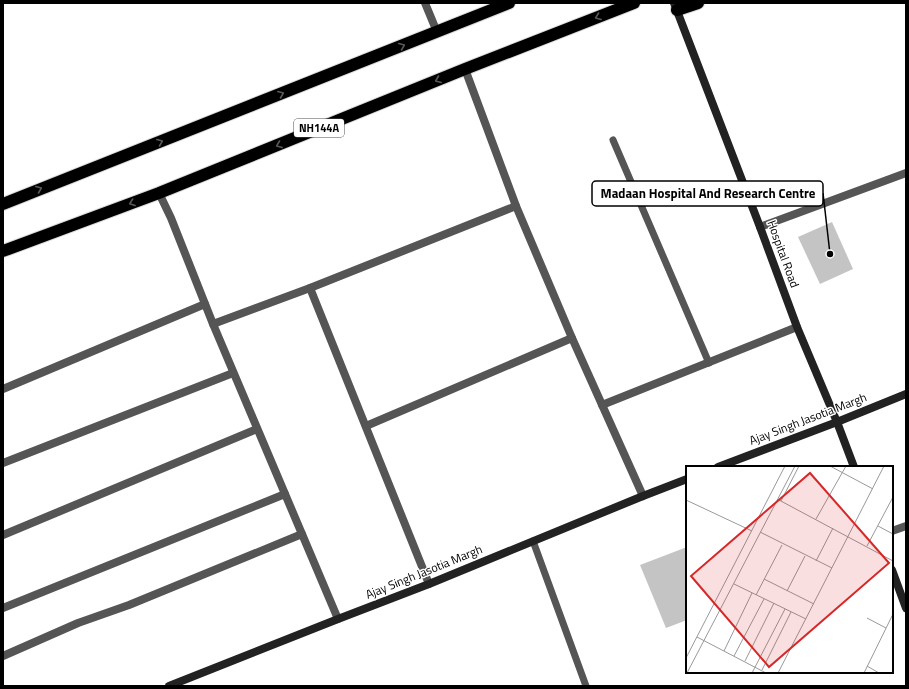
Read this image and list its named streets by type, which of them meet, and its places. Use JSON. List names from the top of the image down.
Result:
{
  "streets": {
    "highway": ["NH144A"],
    "street": ["Hospital Road", "Ajay Singh Jasotia Margh"]
  },
  "crossings": [
    ["Hospital Road", "Ajay Singh Jasotia Margh"]
  ],
  "places": ["Madaan Hospital And Research Centre"]
}
